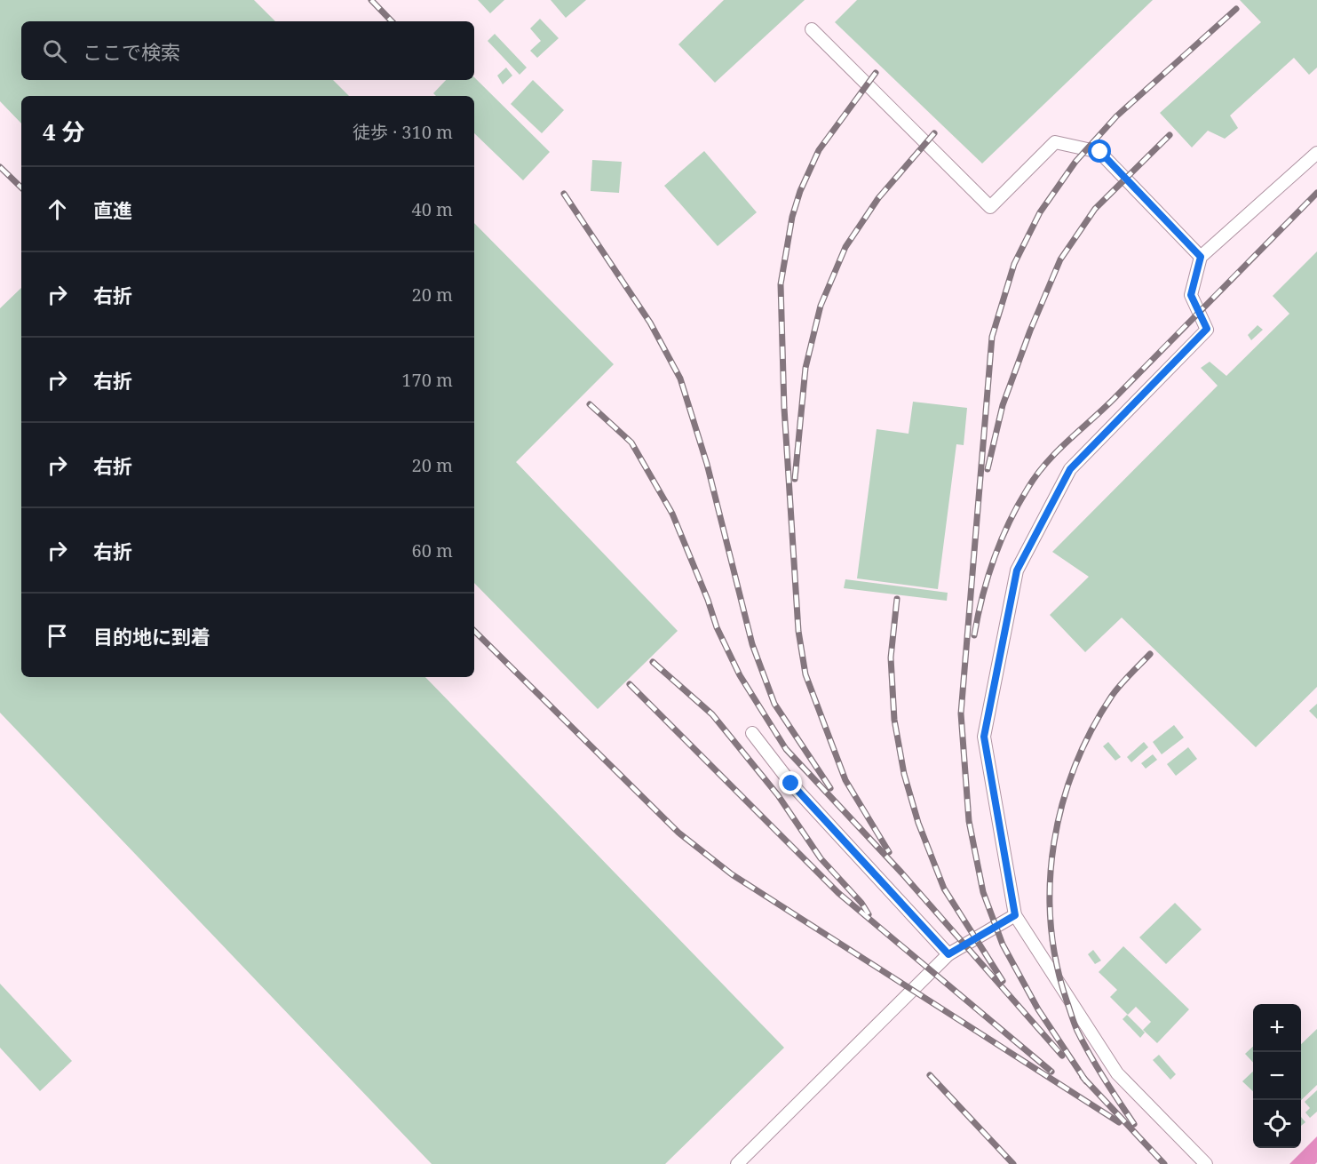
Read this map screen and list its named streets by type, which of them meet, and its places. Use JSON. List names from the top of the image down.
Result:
{
  "page": {
    "search": "ここで検索",
    "heading": ["4 分", "徒歩 · 310 m"],
    "list": [
      ["直進", "40 m"],
      ["右折", "20 m"],
      ["右折", "170 m"],
      ["右折", "20 m"],
      ["右折", "60 m"],
      "目的地に到着"
    ],
    "map_buttons": ["+", "−"]
  }
}
